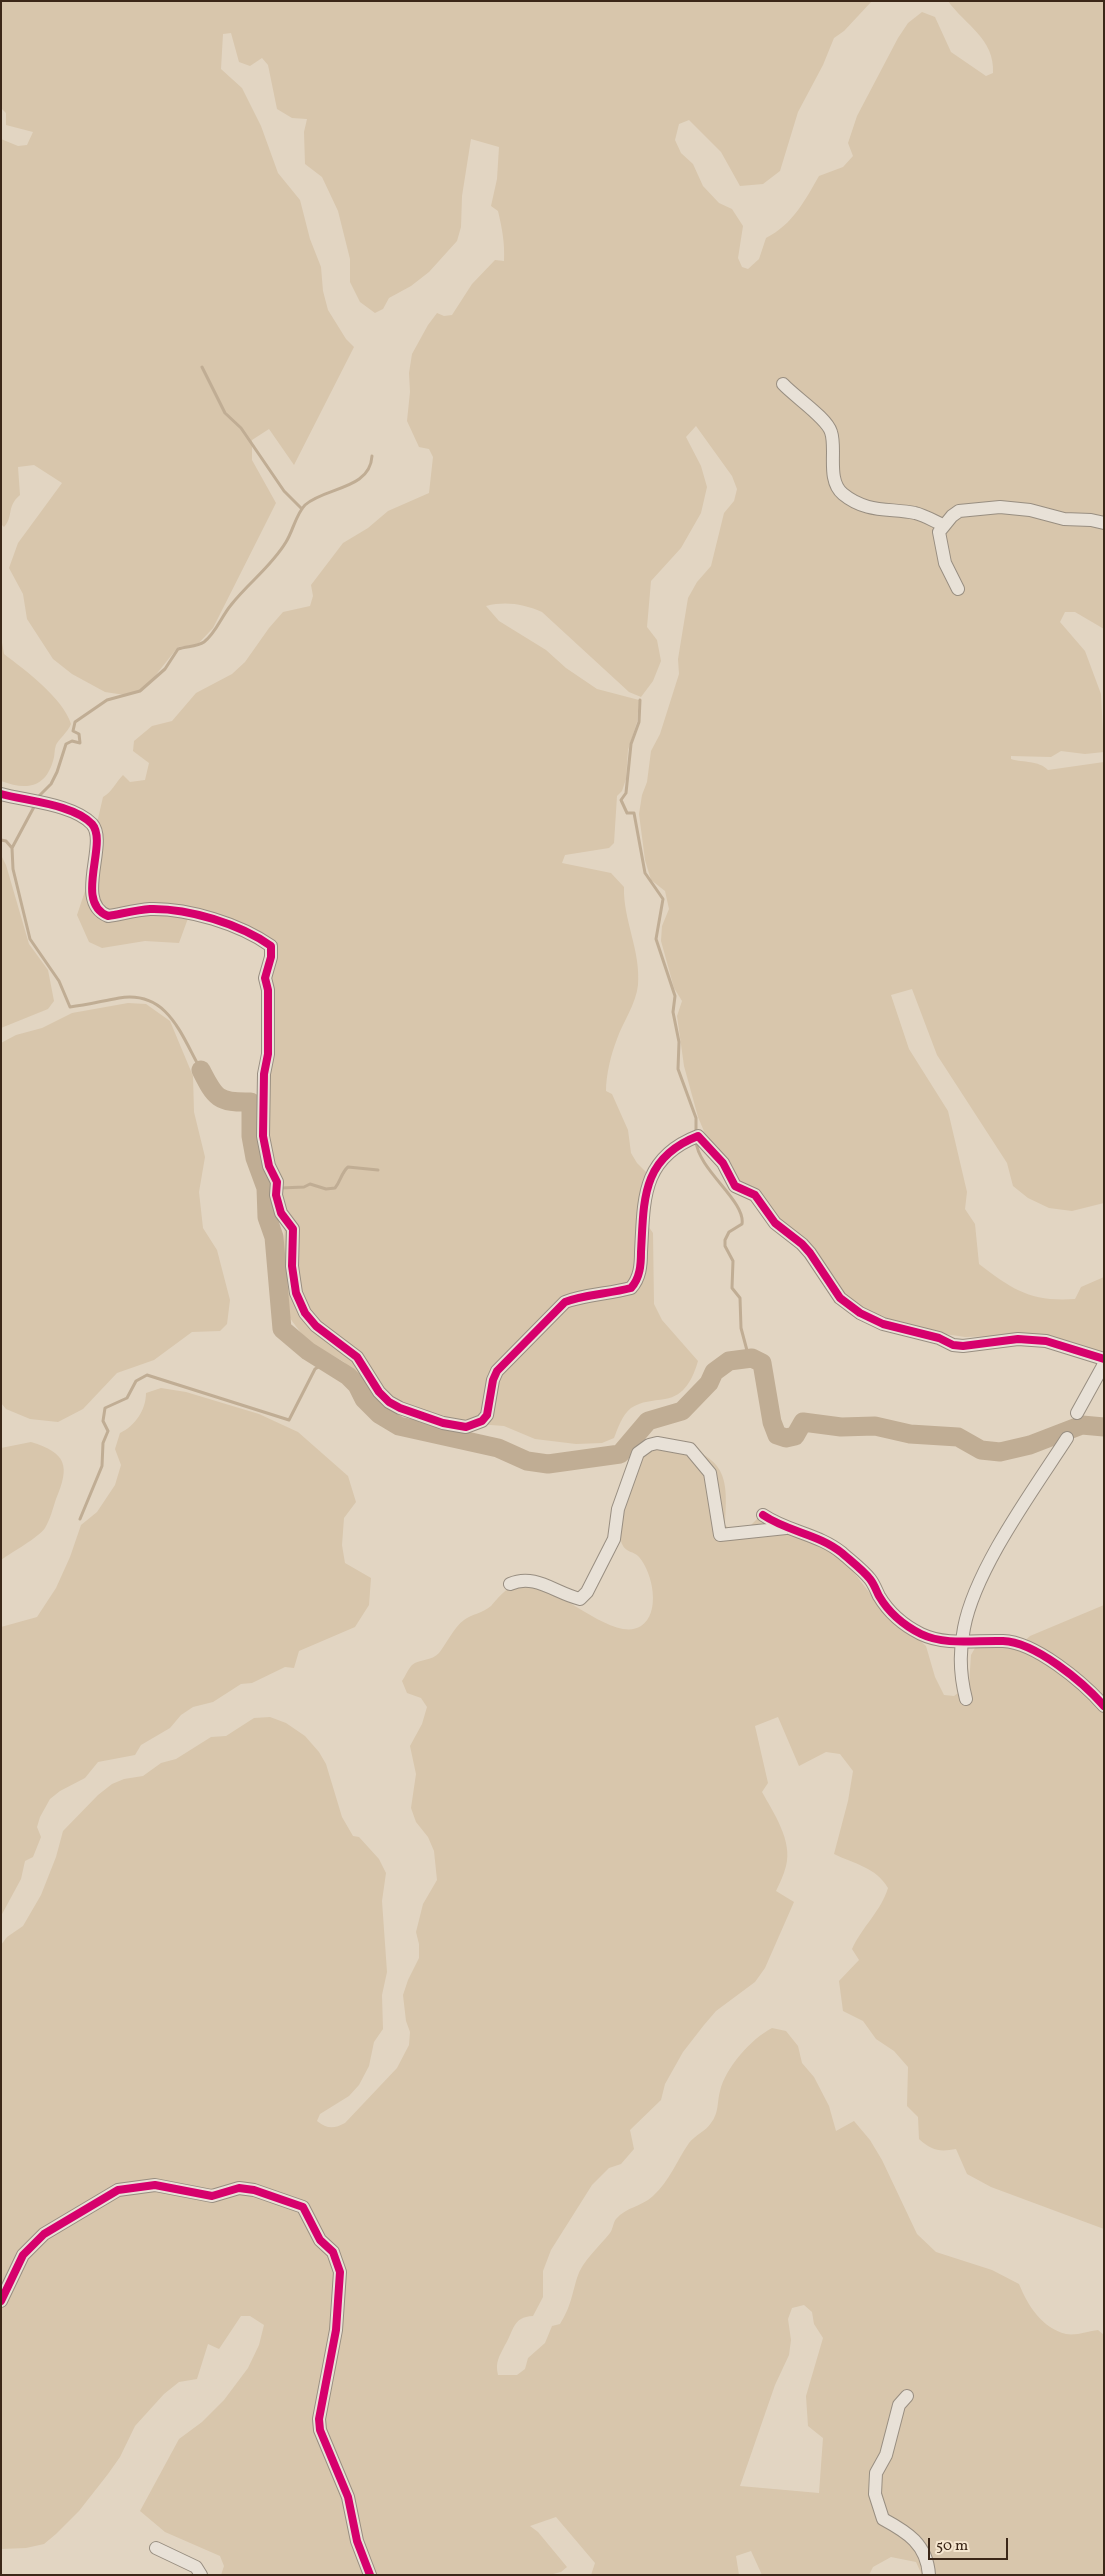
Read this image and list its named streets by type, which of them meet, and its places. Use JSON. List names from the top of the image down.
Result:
{
  "scale_bar": "50 m"
}
